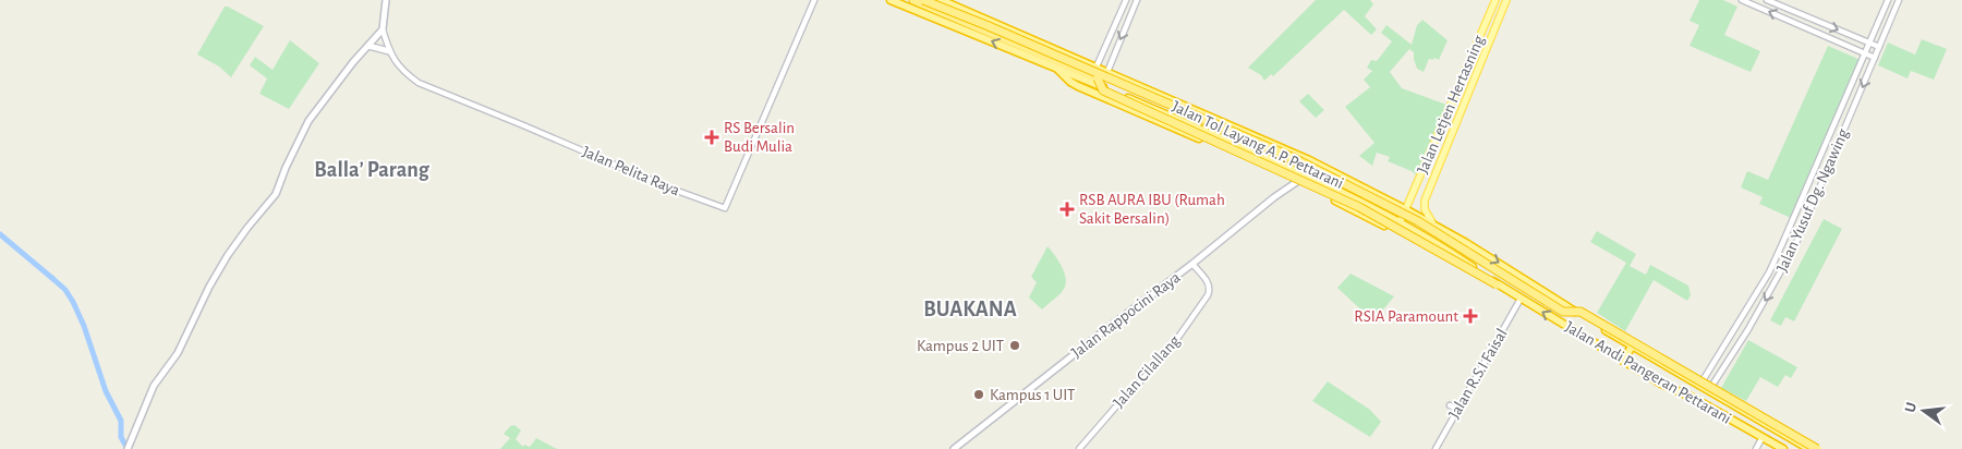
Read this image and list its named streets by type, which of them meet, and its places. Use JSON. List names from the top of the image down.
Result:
{
  "streets": {
    "highway": ["Jalan Tol Layang A.P. Pettarani", "Jalan Andi Pangeran Pettarani"],
    "main road": ["Jalan Letjen Hertasning", "Jalan Pelita Raya", "Jalan Rappocini Raya"],
    "street": ["Jalan Yusuf Dg. Ngawing", "Jalan Cilallang", "Jalan R.S.I Faisal"]
  },
  "crossings": [
    ["Jalan Letjen Hertasning", "Jalan Andi Pangeran Pettarani"],
    ["Jalan Tol Layang A.P. Pettarani", "Jalan Andi Pangeran Pettarani"],
    ["Jalan Yusuf Dg. Ngawing", "Jalan Andi Pangeran Pettarani"],
    ["Jalan Rappocini Raya", "Jalan Cilallang"],
    ["Jalan Rappocini Raya", "Jalan Andi Pangeran Pettarani"],
    ["Jalan Andi Pangeran Pettarani", "Jalan R.S.I Faisal"]
  ],
  "districts": ["Ballaʼ Parang", "BUAKANA"],
  "places": {
    "health": ["RS Bersalin Budi Mulia", "RSB AURA IBU (Rumah Sakit Bersalin)", "RSIA Paramount"],
    "other": ["Kampus 2 UIT", "Kampus 1 UIT"]
  },
  "north": "left"
}
